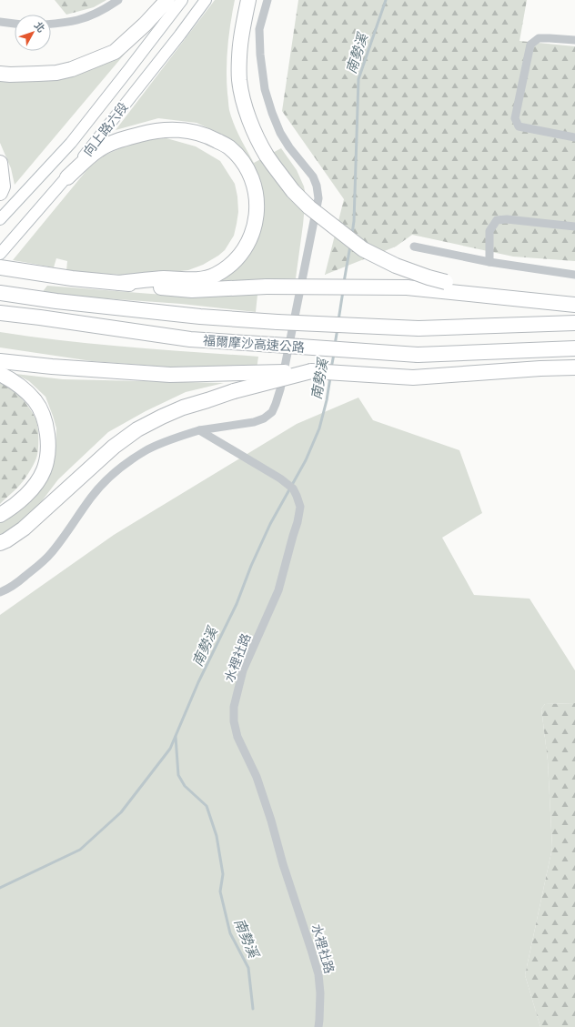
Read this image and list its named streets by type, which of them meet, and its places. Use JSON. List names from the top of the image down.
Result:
{
  "streets": {
    "highway": ["福爾摩沙高速公路"],
    "main road": ["向上路六段"],
    "street": ["水裡社路"]
  },
  "water": ["南勢溪"],
  "north": "top right"
}
